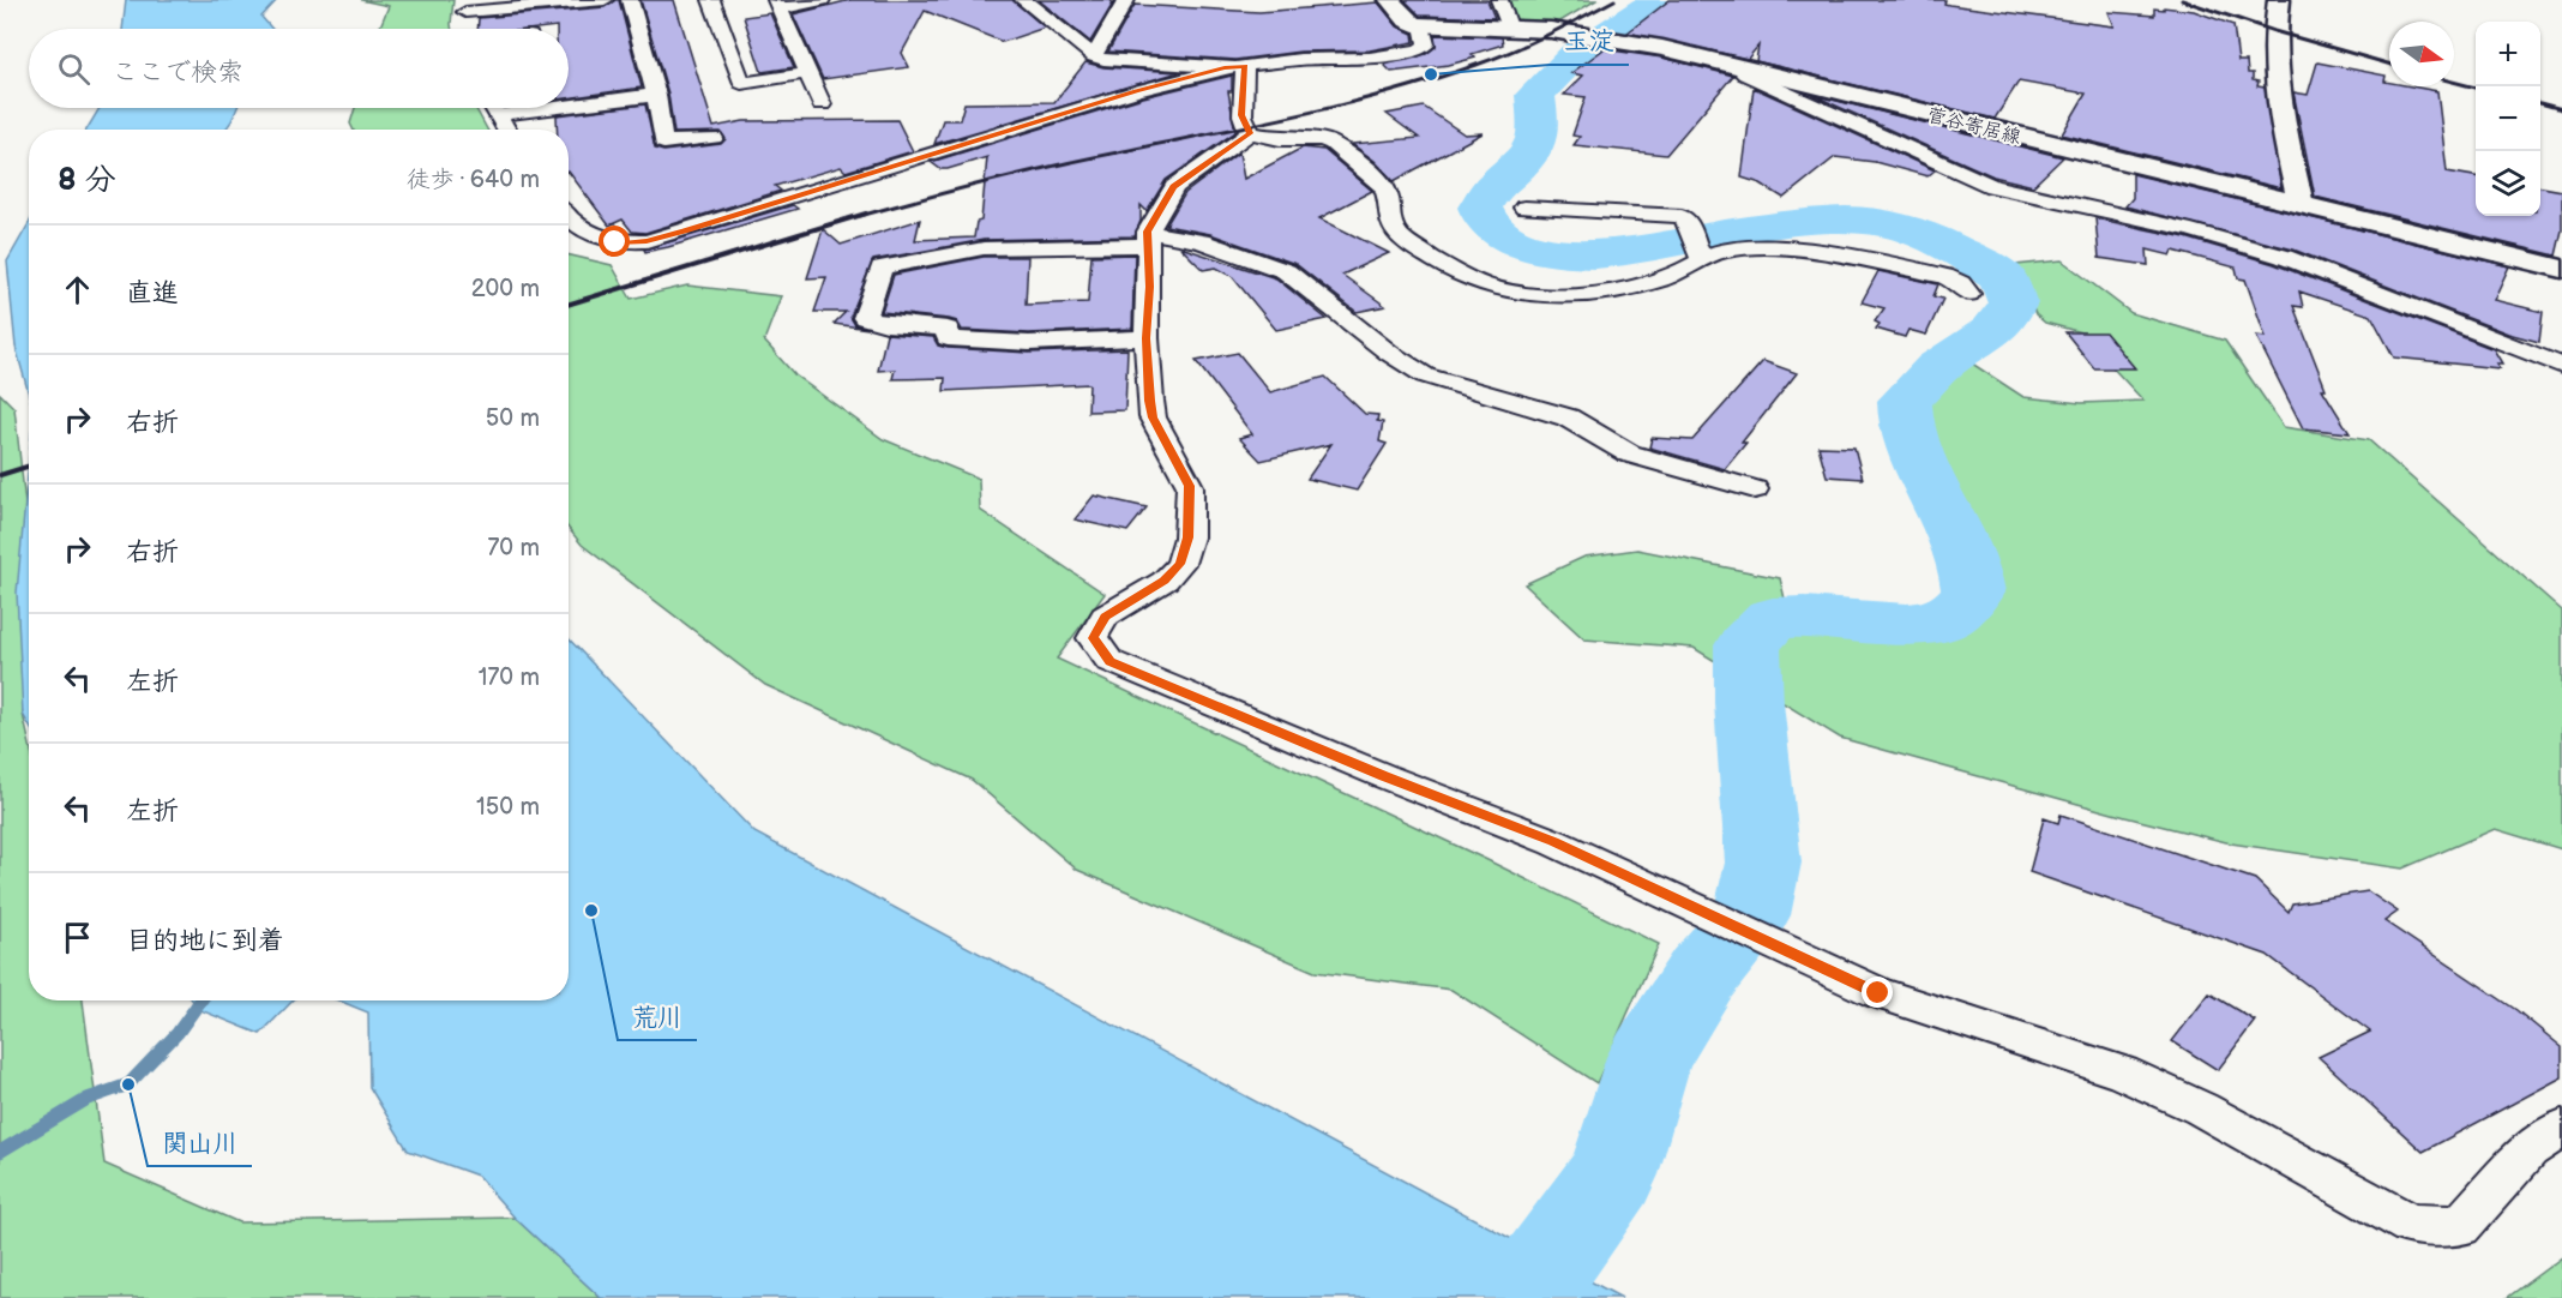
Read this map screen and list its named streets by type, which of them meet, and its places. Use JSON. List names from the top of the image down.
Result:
{
  "streets": {
    "main road": ["菅谷寄居線"]
  },
  "places": ["玉淀", "荒川", "関山川"],
  "north": "right",
  "page": {
    "map_buttons": ["+", "−"],
    "search": "ここで検索",
    "heading": ["8 分", "徒歩 · 640 m"],
    "list": [
      ["直進", "200 m"],
      ["右折", "50 m"],
      ["右折", "70 m"],
      ["左折", "170 m"],
      ["左折", "150 m"],
      "目的地に到着"
    ]
  }
}
